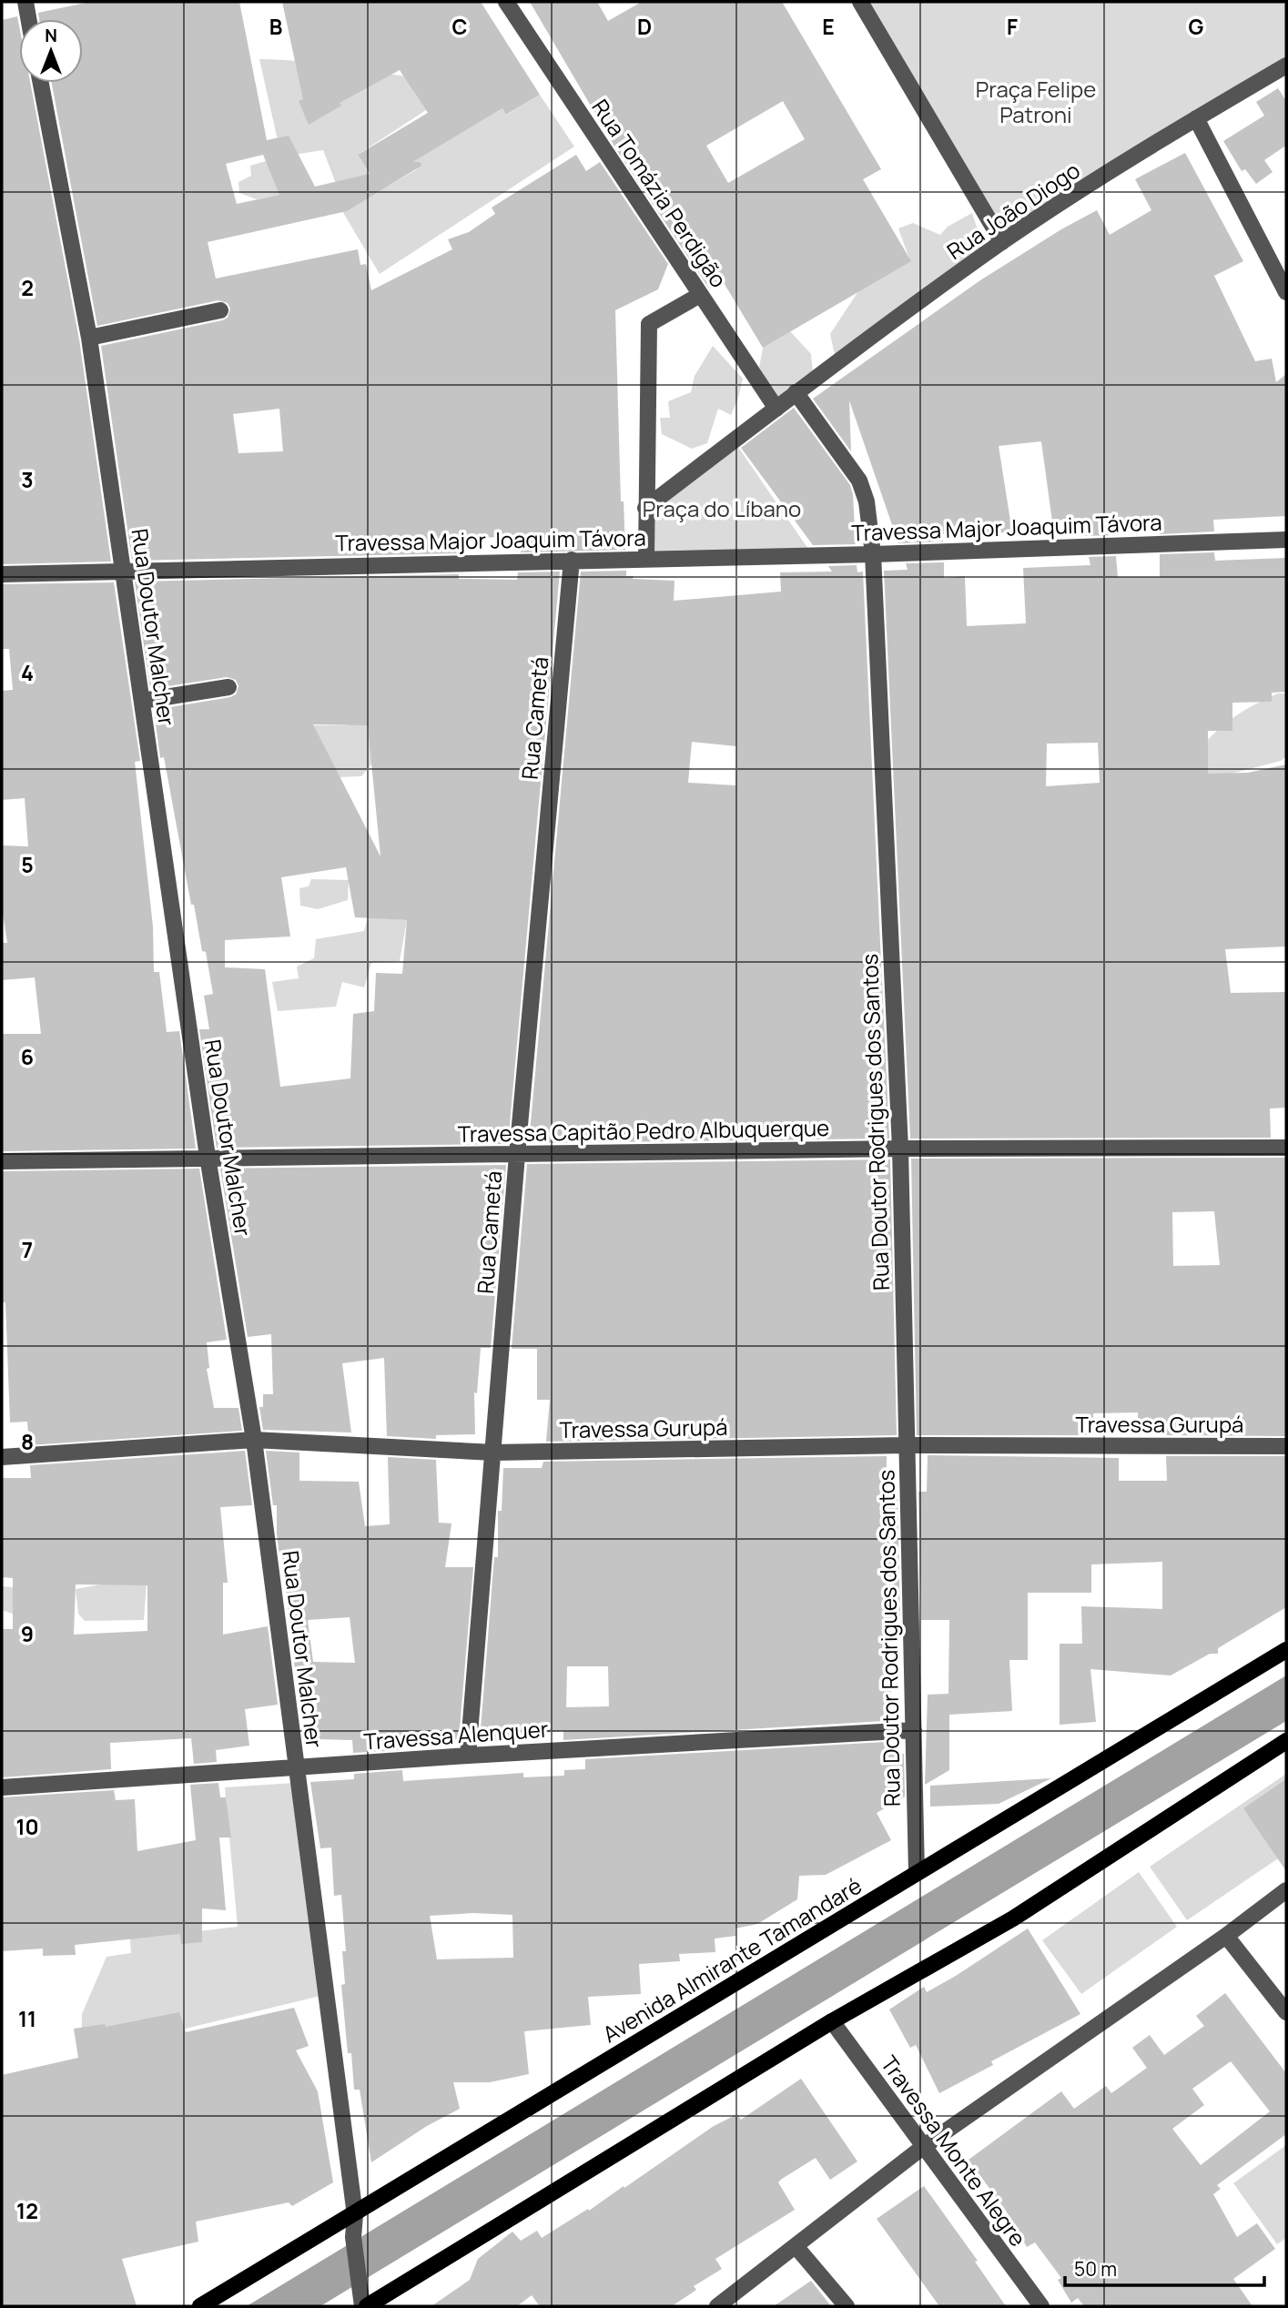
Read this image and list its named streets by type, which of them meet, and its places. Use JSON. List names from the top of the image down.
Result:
{
  "streets": {
    "main road": ["Avenida Almirante Tamandaré"],
    "street": [
      "Rua Tomázia Perdigão",
      "Rua João Diogo",
      "Travessa Major Joaquim Távora",
      "Rua Doutor Malcher",
      "Rua Cametá",
      "Rua Doutor Rodrigues dos Santos",
      "Travessa Capitão Pedro Albuquerque",
      "Travessa Gurupá",
      "Travessa Alenquer",
      "Travessa Monte Alegre"
    ]
  },
  "crossings": [
    ["Rua Tomázia Perdigão", "Rua João Diogo"],
    ["Rua João Diogo", "Rua Doutor Rodrigues dos Santos"],
    ["Travessa Major Joaquim Távora", "Rua Doutor Malcher"],
    ["Travessa Major Joaquim Távora", "Rua Cametá"],
    ["Travessa Major Joaquim Távora", "Rua Doutor Rodrigues dos Santos"],
    ["Rua Doutor Malcher", "Travessa Capitão Pedro Albuquerque"],
    ["Rua Doutor Malcher", "Travessa Gurupá"],
    ["Rua Doutor Malcher", "Travessa Alenquer"],
    ["Rua Doutor Malcher", "Avenida Almirante Tamandaré"],
    ["Rua Cametá", "Travessa Capitão Pedro Albuquerque"],
    ["Rua Cametá", "Travessa Gurupá"],
    ["Rua Cametá", "Travessa Alenquer"],
    ["Rua Doutor Rodrigues dos Santos", "Travessa Capitão Pedro Albuquerque"],
    ["Rua Doutor Rodrigues dos Santos", "Travessa Gurupá"],
    ["Rua Doutor Rodrigues dos Santos", "Travessa Alenquer"],
    ["Rua Doutor Rodrigues dos Santos", "Avenida Almirante Tamandaré"]
  ],
  "parks": ["Praça Felipe Patroni", "Praça do Líbano"],
  "scale_bar": "50 m",
  "north": "top",
  "grid": {
    "columns": [
      "B",
      "C",
      "D",
      "E",
      "F",
      "G"
    ],
    "rows": [
      "2",
      "3",
      "4",
      "5",
      "6",
      "7",
      "8",
      "9",
      "10",
      "11",
      "12"
    ]
  }
}
